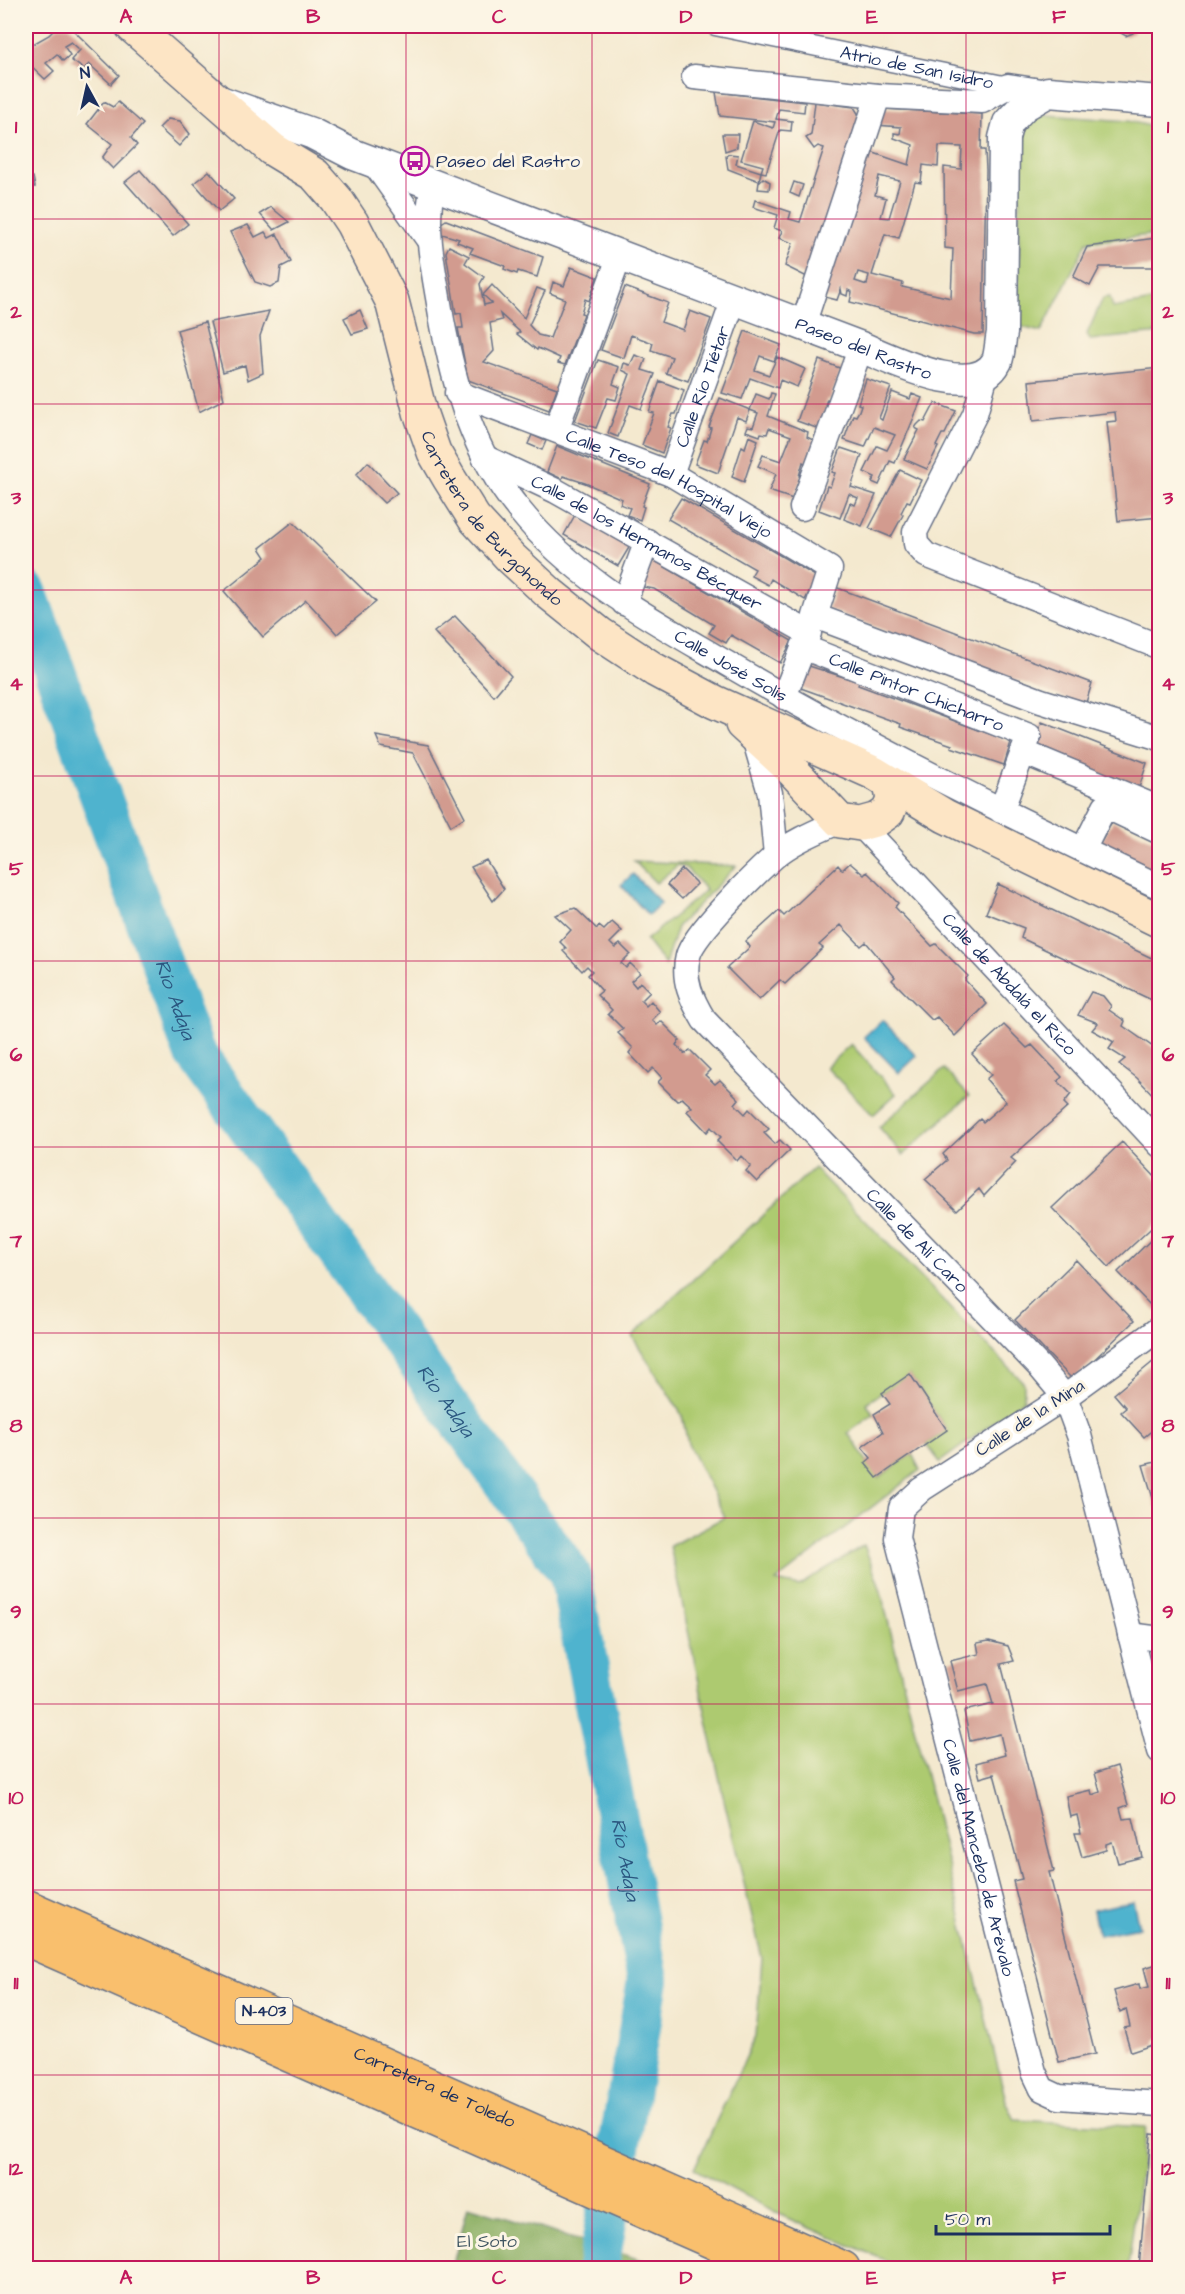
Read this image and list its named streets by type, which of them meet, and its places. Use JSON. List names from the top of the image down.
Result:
{
  "streets": {
    "highway": ["N-403", "Carretera de Toledo"],
    "main road": ["Carretera de Burgohondo"],
    "street": [
      "Atrio de San Isidro",
      "Paseo del Rastro",
      "Calle Río Tiétar",
      "Calle Teso del Hospital Viejo",
      "Calle de los Hermanos Bécquer",
      "Calle José Solís",
      "Calle Pintor Chicharro",
      "Calle de Abdalá el Rico",
      "Calle de Alí Caro",
      "Calle de la Mina",
      "Calle del Mancebo de Arévalo"
    ]
  },
  "crossings": [
    ["Paseo del Rastro", "Calle Río Tiétar"],
    ["Paseo del Rastro", "Carretera de Burgohondo"],
    ["Calle Río Tiétar", "Calle Teso del Hospital Viejo"],
    ["Calle Teso del Hospital Viejo", "Calle de los Hermanos Bécquer"],
    ["Calle Teso del Hospital Viejo", "Calle José Solís"],
    ["Calle Teso del Hospital Viejo", "Calle Pintor Chicharro"],
    ["Carretera de Burgohondo", "Calle de Abdalá el Rico"],
    ["Carretera de Burgohondo", "Calle de Alí Caro"],
    ["Calle de los Hermanos Bécquer", "Calle José Solís"],
    ["Calle de los Hermanos Bécquer", "Calle Pintor Chicharro"],
    ["Calle de Abdalá el Rico", "Calle de Alí Caro"],
    ["Calle de Alí Caro", "Calle de la Mina"],
    ["Calle de la Mina", "Calle del Mancebo de Arévalo"]
  ],
  "water": ["Río Adaja"],
  "parks": ["El Soto"],
  "places": {
    "bus stop": ["Paseo del Rastro"]
  },
  "scale_bar": "50 m",
  "north": "top",
  "grid": {
    "columns": [
      "A",
      "B",
      "C",
      "D",
      "E",
      "F"
    ],
    "rows": [
      "1",
      "2",
      "3",
      "4",
      "5",
      "6",
      "7",
      "8",
      "9",
      "10",
      "11",
      "12"
    ]
  }
}
